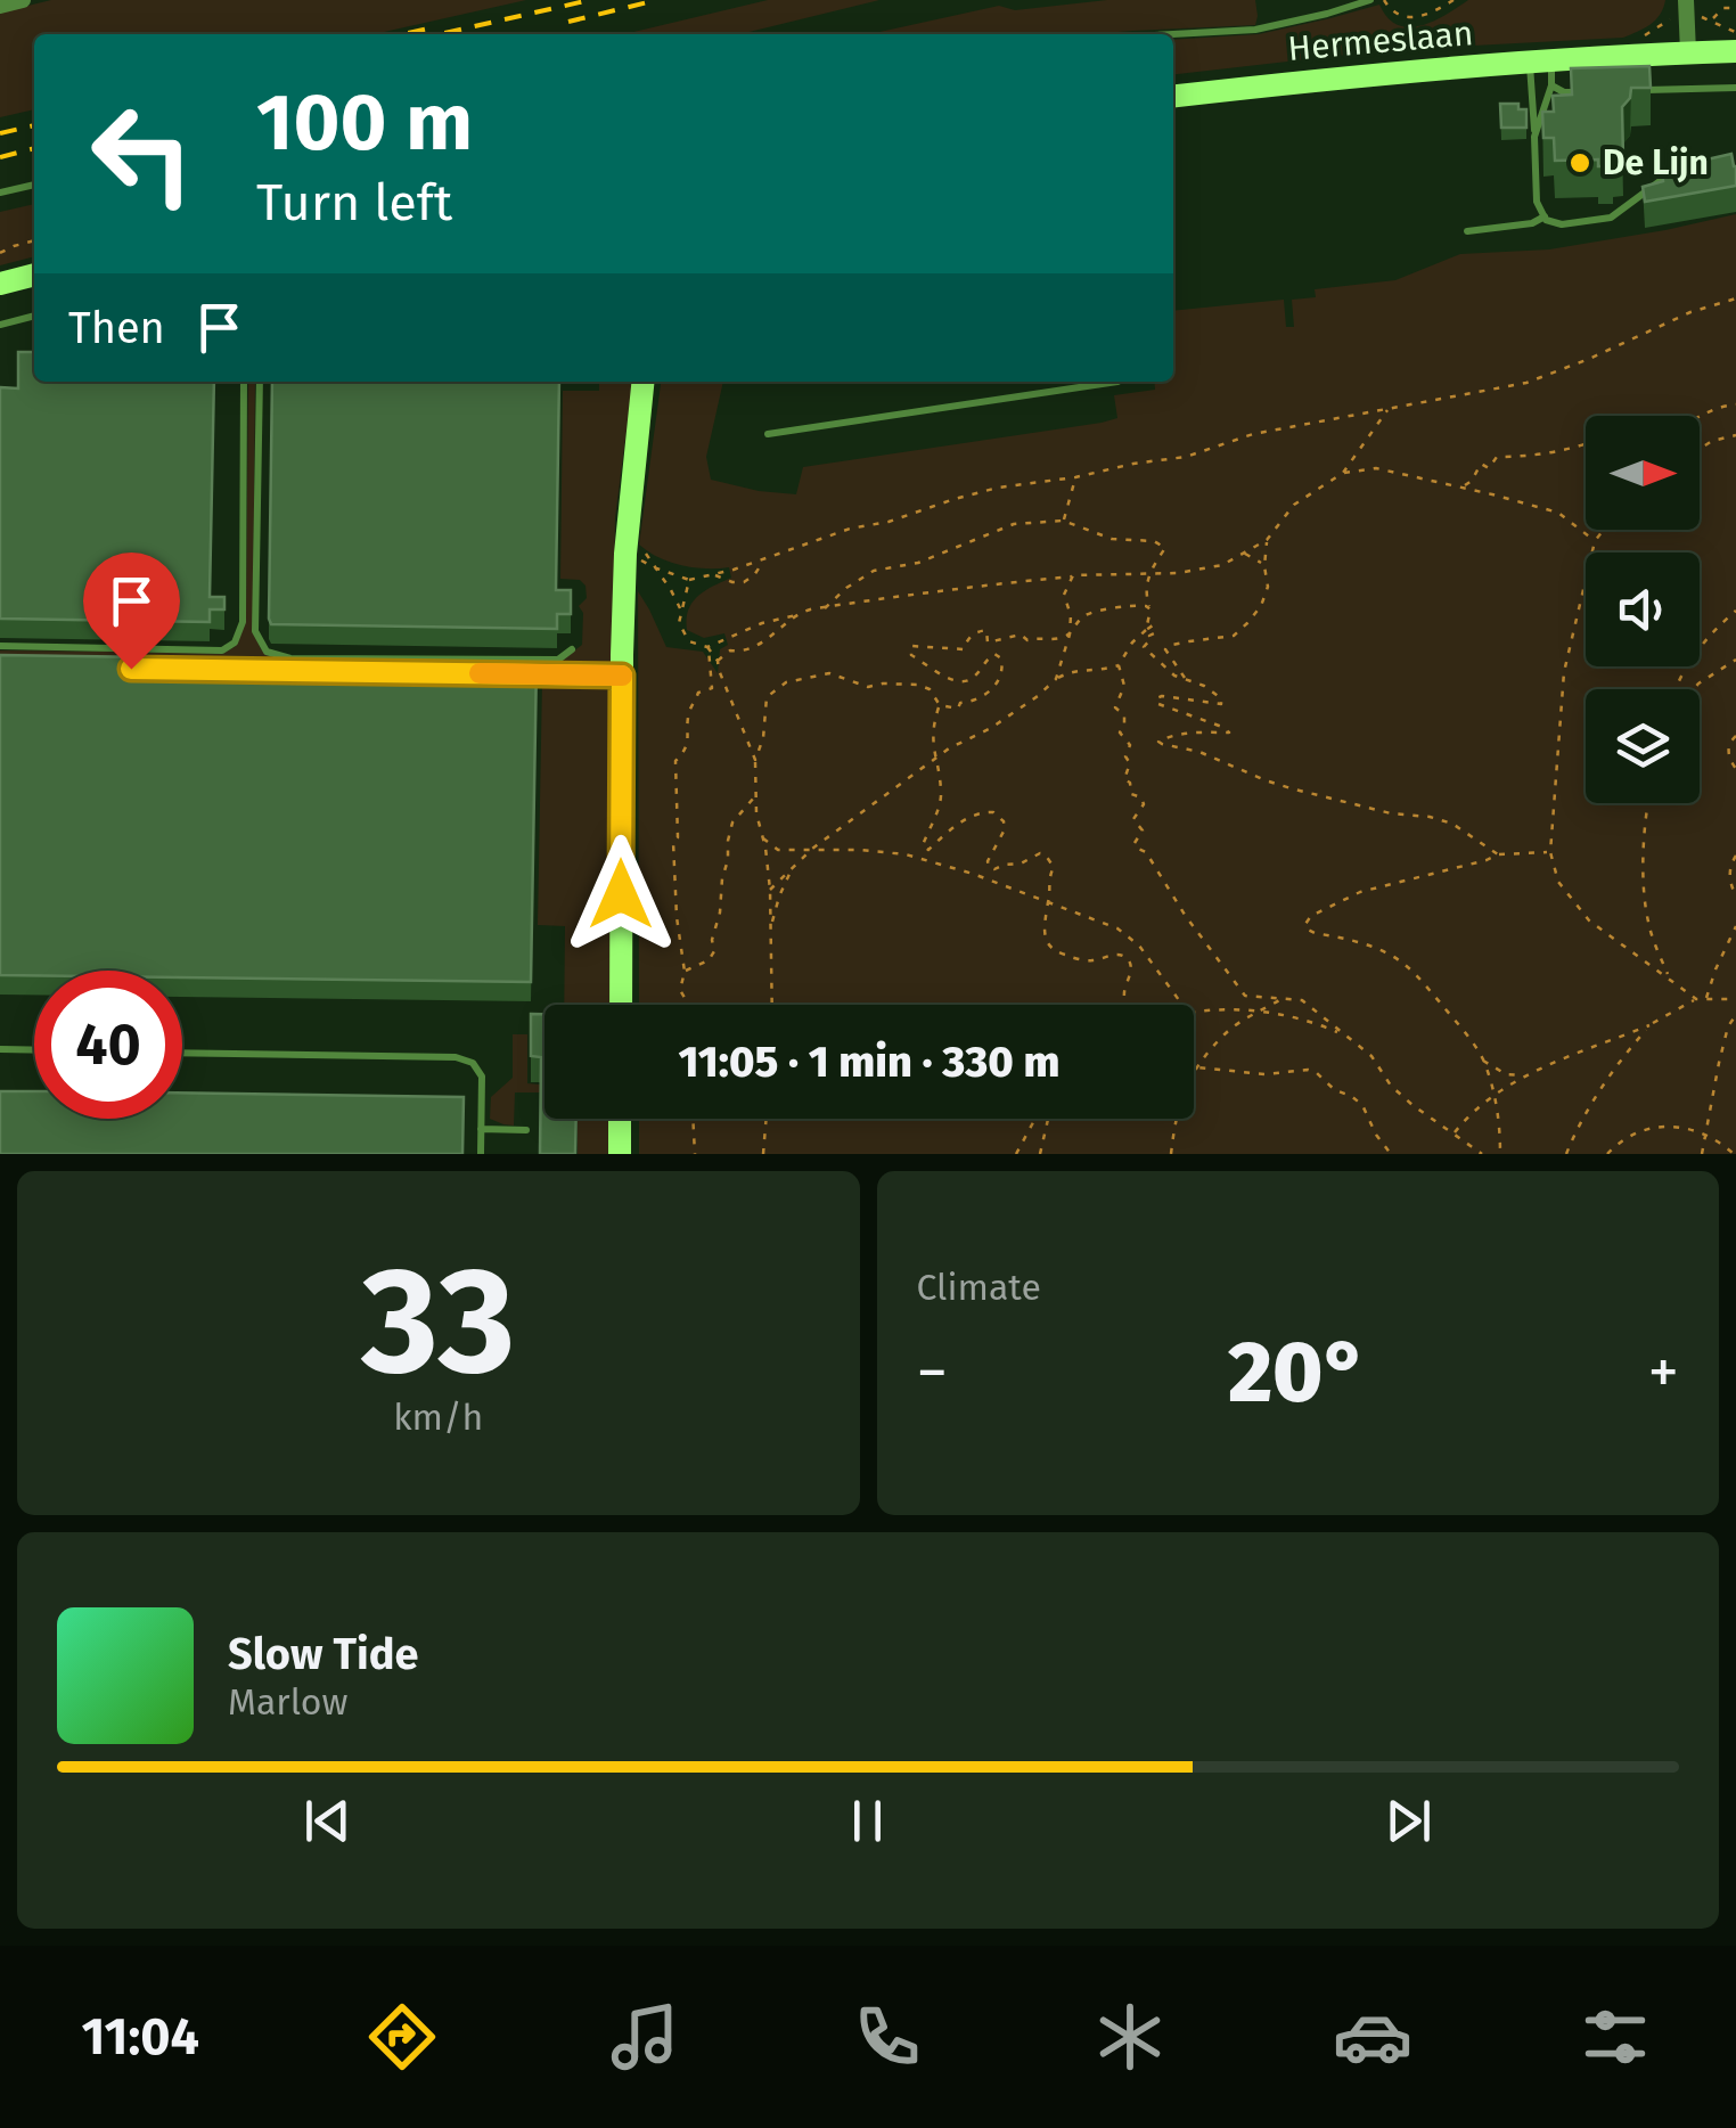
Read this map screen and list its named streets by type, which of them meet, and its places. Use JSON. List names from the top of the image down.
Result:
{
  "streets": {
    "street": ["Hermeslaan"]
  },
  "places": ["De Lijn"],
  "north": "right",
  "page": {
    "turn": ["100 m", "Turn left"],
    "then": "Then",
    "limit": "40",
    "trip": "11:05 · 1 min · 330 m",
    "tile": [
      ["33", "km/h"],
      "Climate"
    ],
    "heat": ["−", "20°", "+"],
    "song": ["Slow Tide", "Marlow"],
    "tabs": "11:04"
  }
}
